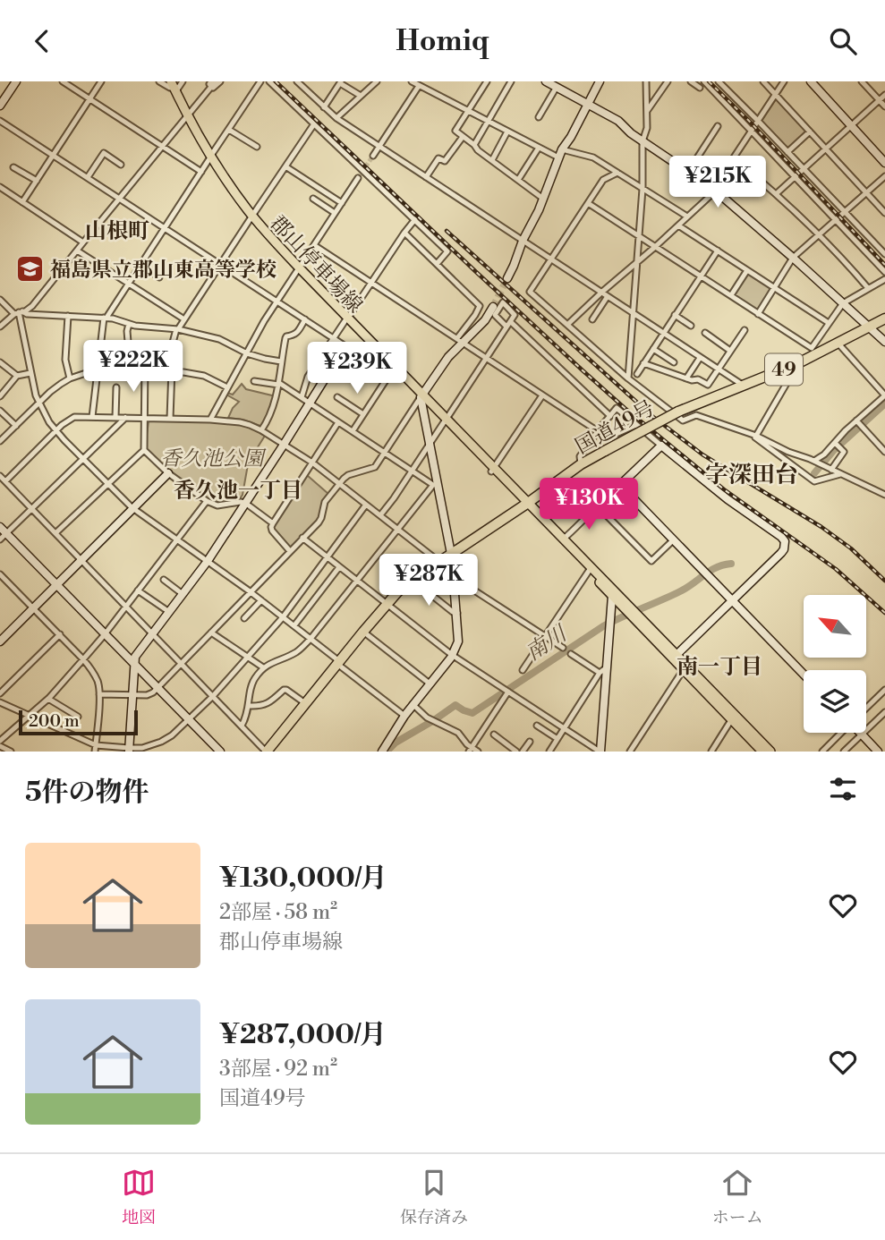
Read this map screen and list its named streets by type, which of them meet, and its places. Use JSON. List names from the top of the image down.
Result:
{
  "streets": {
    "highway": ["49", "国道49号"],
    "main road": ["郡山停車場線"]
  },
  "crossings": [
    ["郡山停車場線", "国道49号"]
  ],
  "districts": [
    "山根町",
    "字深田台",
    "香久池一丁目",
    "南一丁目"
  ],
  "water": ["南川"],
  "parks": ["香久池公園"],
  "places": {
    "school or university": ["福島県立郡山東高等学校"]
  },
  "scale_bar": "200 m",
  "north": "top left",
  "page": {
    "header": "Homiq",
    "price": [
      "¥215K",
      "¥222K",
      "¥239K",
      "¥130K",
      "¥287K"
    ],
    "scale": "200 m",
    "heading": "5件の物件",
    "list": [
      {
        "name": "¥130,000/月",
        "note": "2部屋 · 58 m² · 郡山停車場線"
      },
      {
        "name": "¥287,000/月",
        "note": "3部屋 · 92 m² · 国道49号"
      }
    ],
    "tabs": ["地図", "保存済み", "ホーム"]
  }
}
